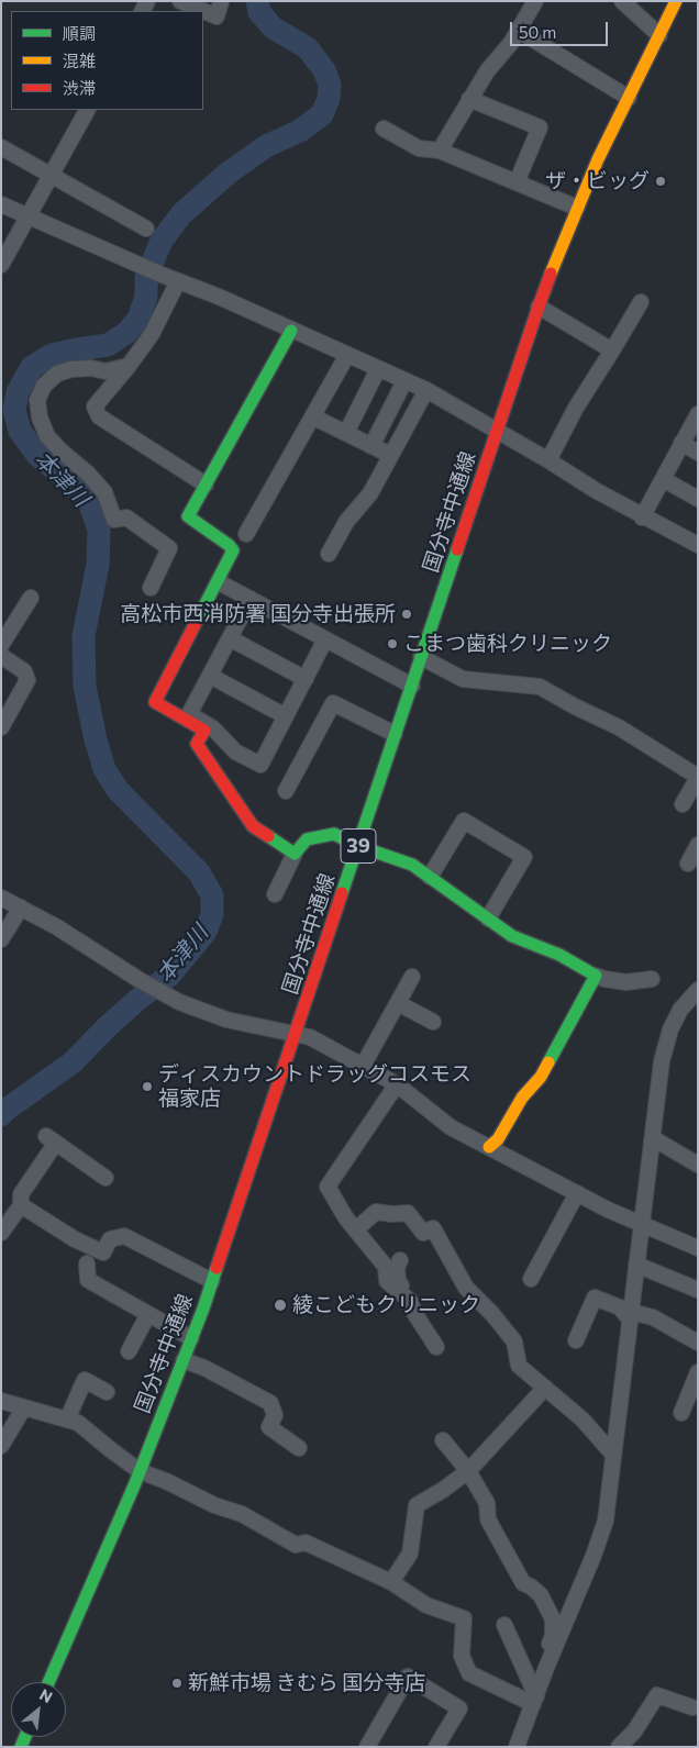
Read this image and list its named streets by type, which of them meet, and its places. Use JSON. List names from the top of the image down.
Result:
{
  "streets": {
    "main road": ["国分寺中通線", "39"]
  },
  "water": ["本津川"],
  "places": [
    "ザ・ビッグ",
    "高松市西消防署 国分寺出張所",
    "こまつ歯科クリニック",
    "ディスカウントドラッグコスモス 福家店",
    "綾こどもクリニック",
    "新鮮市場 きむら 国分寺店"
  ],
  "legend": ["順調", "混雑", "渋滞"],
  "scale_bar": "50 m",
  "north": "top right"
}
